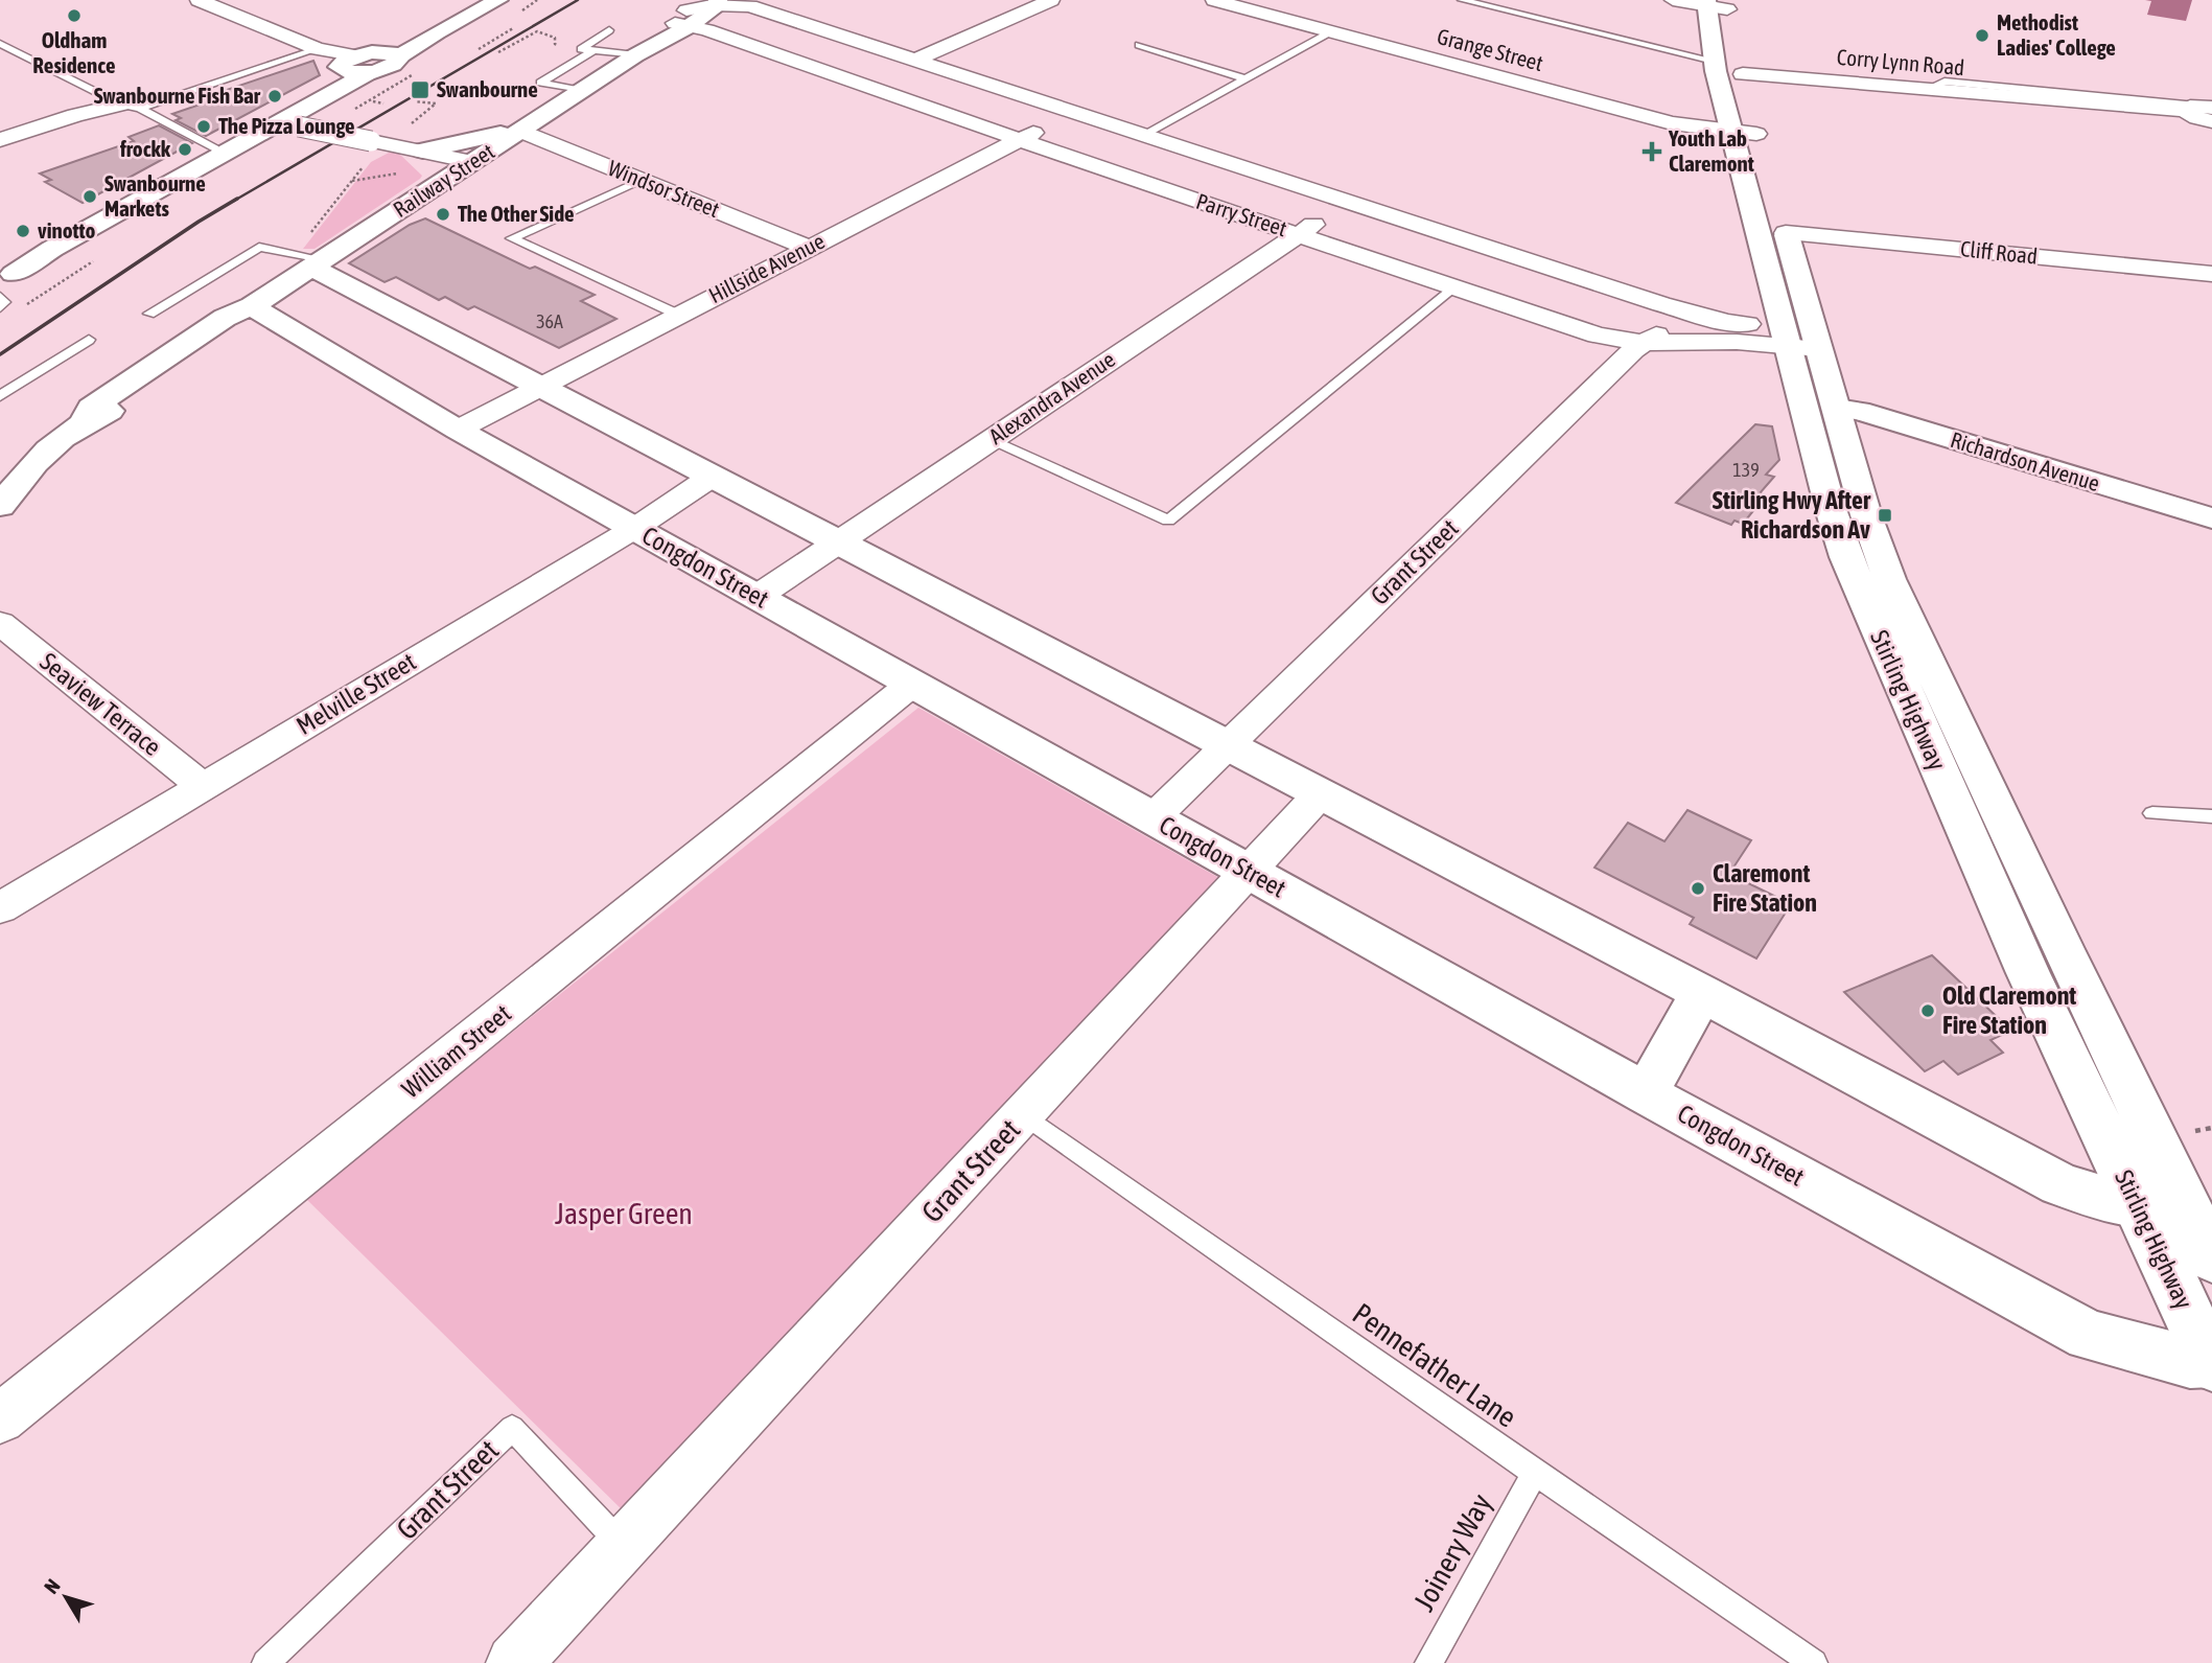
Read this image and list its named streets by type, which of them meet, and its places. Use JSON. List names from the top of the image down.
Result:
{
  "streets": {
    "main road": [
      "Railway Street",
      "Richardson Avenue",
      "Congdon Street",
      "Stirling Highway"
    ],
    "street": [
      "Grange Street",
      "Corry Lynn Road",
      "Windsor Street",
      "Parry Street",
      "Cliff Road",
      "Hillside Avenue",
      "Alexandra Avenue",
      "Grant Street",
      "Melville Street",
      "Seaview Terrace",
      "William Street"
    ],
    "lane": ["Pennefather Lane", "Joinery Way"]
  },
  "crossings": [
    ["Grange Street", "Stirling Highway"],
    ["Corry Lynn Road", "Stirling Highway"],
    ["Railway Street", "Windsor Street"],
    ["Railway Street", "Parry Street"],
    ["Railway Street", "Congdon Street"],
    ["Windsor Street", "Hillside Avenue"],
    ["Parry Street", "Hillside Avenue"],
    ["Parry Street", "Alexandra Avenue"],
    ["Parry Street", "Grant Street"],
    ["Parry Street", "Stirling Highway"],
    ["Cliff Road", "Stirling Highway"],
    ["Hillside Avenue", "Congdon Street"],
    ["Alexandra Avenue", "Congdon Street"],
    ["Richardson Avenue", "Stirling Highway"],
    ["Grant Street", "Congdon Street"],
    ["Grant Street", "Pennefather Lane"],
    ["Congdon Street", "Melville Street"],
    ["Congdon Street", "Stirling Highway"],
    ["Congdon Street", "William Street"],
    ["Melville Street", "Seaview Terrace"],
    ["Pennefather Lane", "Joinery Way"]
  ],
  "parks": ["Jasper Green"],
  "places": {
    "other": [
      "Oldham Residence",
      "Methodist Ladies' College",
      "Swanbourne Fish Bar",
      "The Pizza Lounge",
      "frockk",
      "Swanbourne Markets",
      "The Other Side",
      "vinotto",
      "Claremont Fire Station",
      "Old Claremont Fire Station"
    ],
    "transit": ["Swanbourne", "Stirling Hwy After Richardson Av"],
    "health": ["Youth Lab Claremont"]
  },
  "house_numbers": ["36A", "139"],
  "north": "top left"
}
